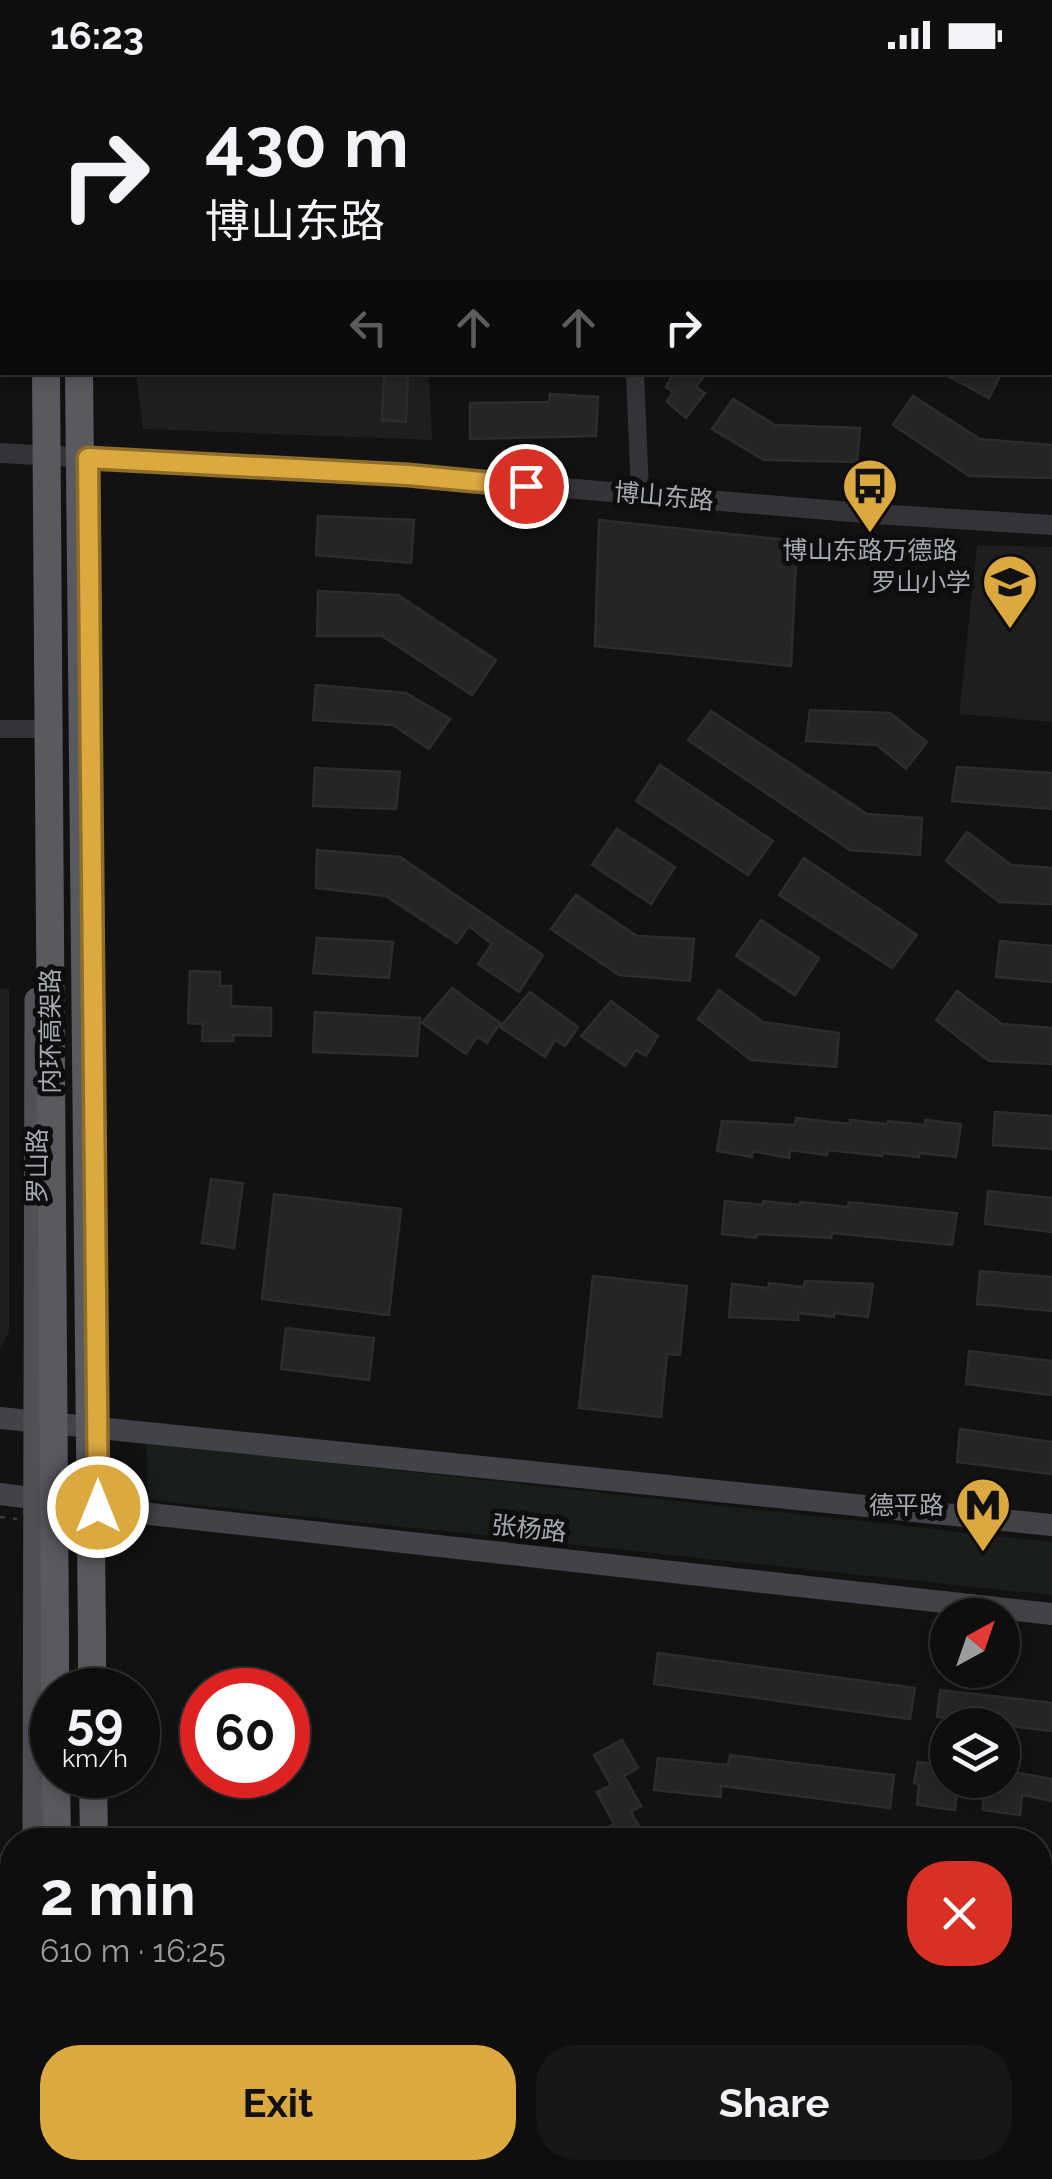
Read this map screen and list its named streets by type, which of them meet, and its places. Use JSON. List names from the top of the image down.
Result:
{
  "streets": {
    "highway": ["内环高架路"],
    "main road": ["罗山路", "张杨路"],
    "street": ["博山东路"]
  },
  "crossings": [
    ["博山东路", "罗山路"],
    ["罗山路", "张杨路"]
  ],
  "places": {
    "bus stop": ["博山东路万德路"],
    "school or university": ["罗山小学"],
    "metro station": ["德平路"]
  },
  "north": "top right",
  "page": {
    "status": "16:23",
    "turn": ["430 m", "博山东路"],
    "speed": "59 km/h",
    "limit": "60",
    "heading": ["2 min", "610 m · 16:25"],
    "buttons": ["Exit", "Share"]
  }
}
